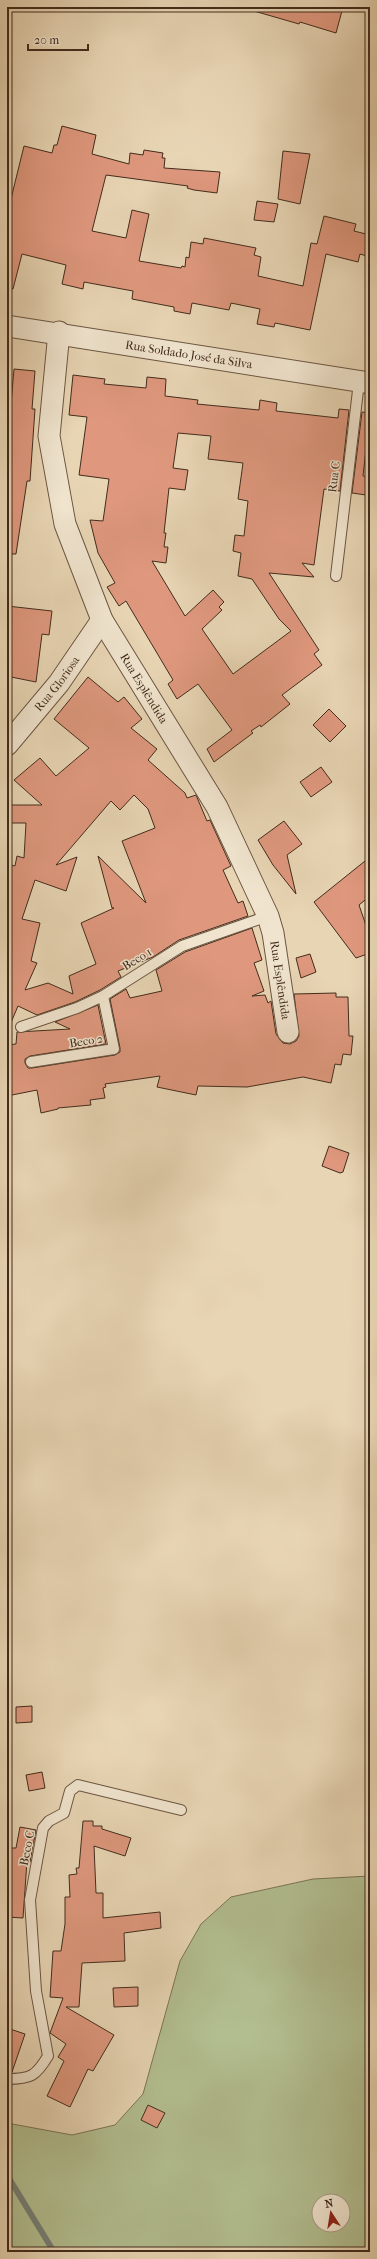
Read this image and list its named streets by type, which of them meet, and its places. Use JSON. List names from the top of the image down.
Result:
{
  "streets": {
    "street": ["Rua Soldado José da Silva", "Rua Gloriosa", "Rua Esplêndida"],
    "lane": [
      "Rua C",
      "Beco 1",
      "Beco 2",
      "Beco C"
    ]
  },
  "crossings": [
    ["Rua Soldado José da Silva", "Rua C"],
    ["Rua Soldado José da Silva", "Rua Esplêndida"],
    ["Rua Gloriosa", "Rua Esplêndida"],
    ["Rua Esplêndida", "Beco 1"],
    ["Beco 1", "Beco 2"]
  ],
  "scale_bar": "20 m",
  "north": "top"
}
